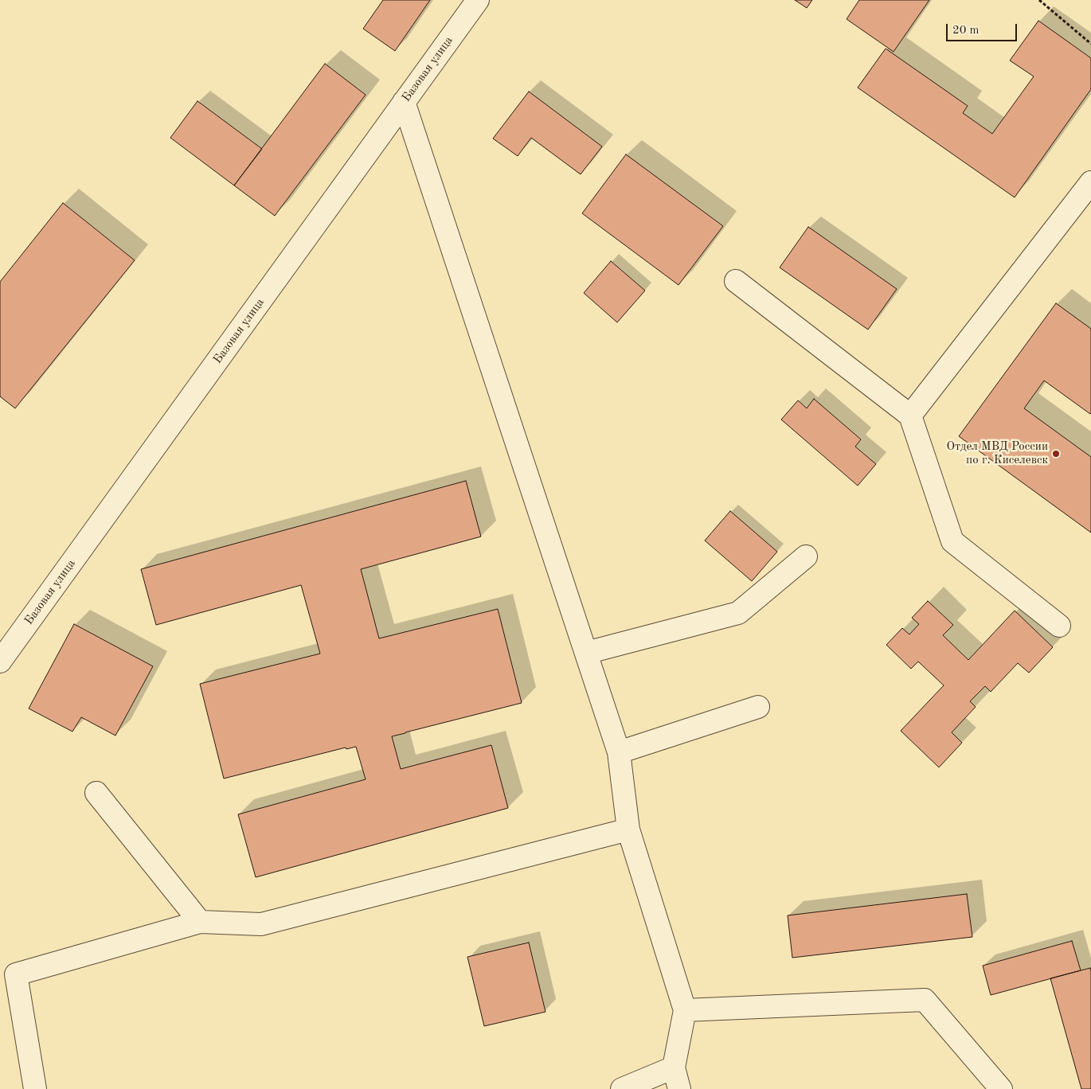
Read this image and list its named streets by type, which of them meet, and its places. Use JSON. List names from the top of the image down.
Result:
{
  "streets": {
    "street": ["Базовая улица"]
  },
  "places": ["Отдел МВД России по г. Киселевск"],
  "scale_bar": "20 m"
}
